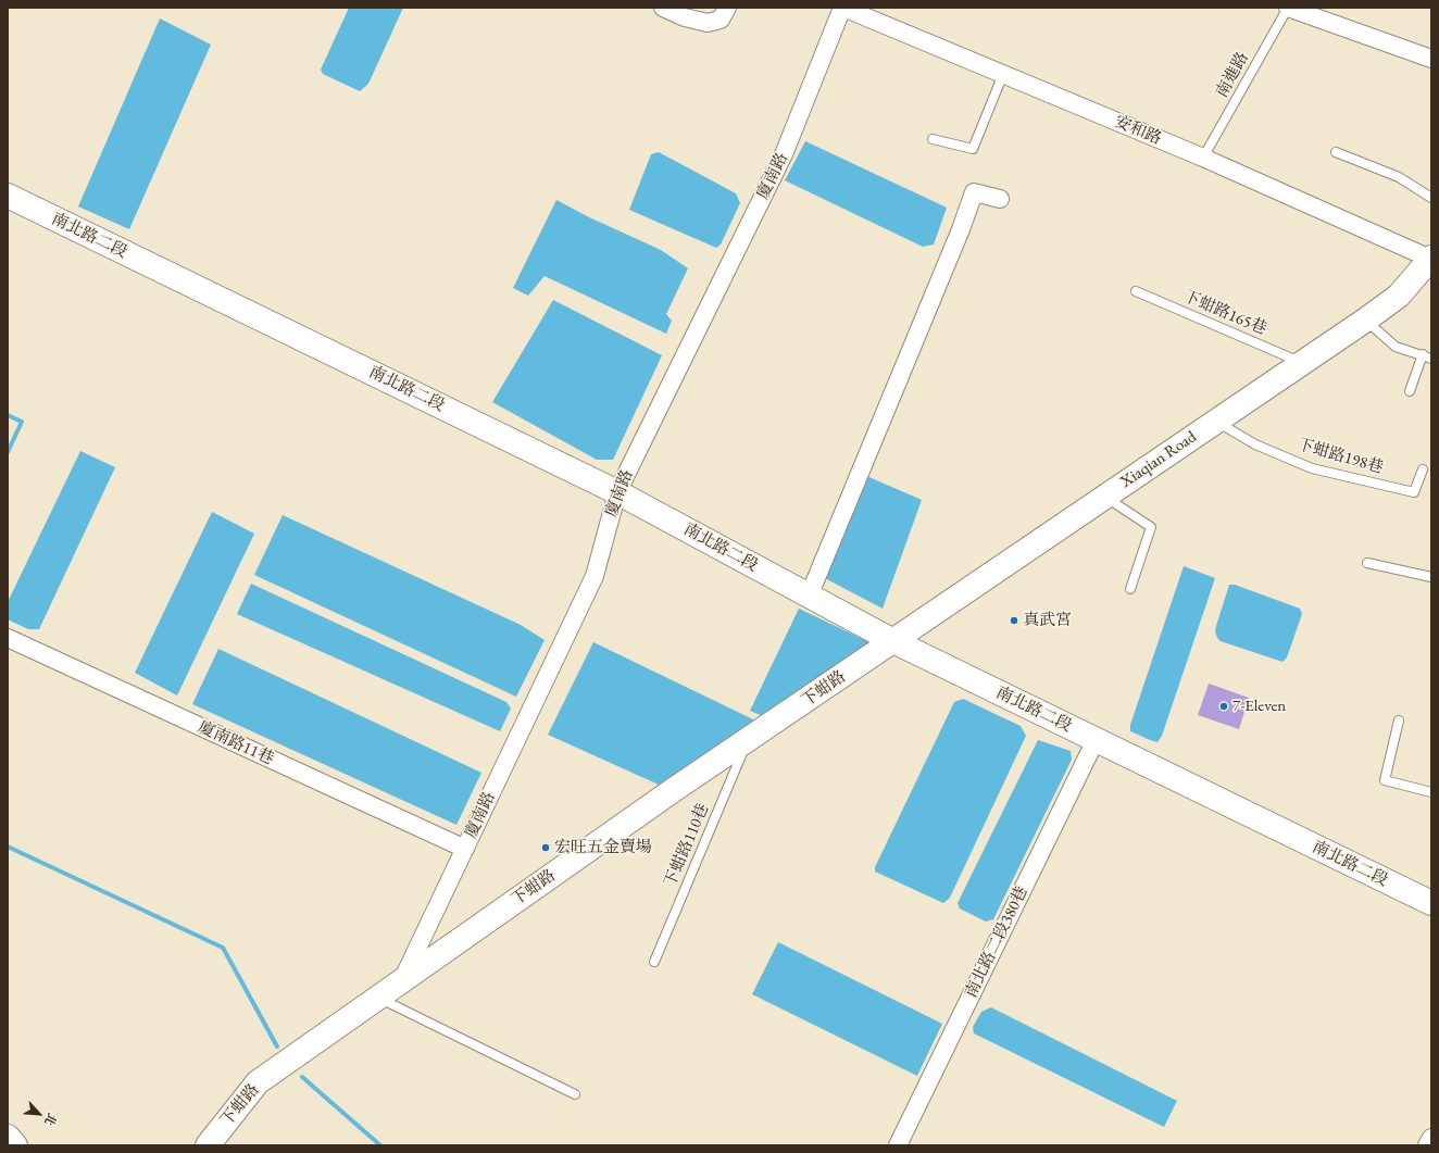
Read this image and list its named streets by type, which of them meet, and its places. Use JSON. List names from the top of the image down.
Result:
{
  "streets": {
    "street": [
      "安和路",
      "廈南路",
      "南北路二段",
      "Xiaqian Road",
      "下蚶路",
      "廈南路11巷",
      "南北路二段380巷"
    ],
    "lane": [
      "南進路",
      "下蚶路165巷",
      "下蚶路198巷",
      "下蚶路110巷"
    ]
  },
  "crossings": [
    ["南進路", "安和路"],
    ["安和路", "廈南路"],
    ["安和路", "Xiaqian Road"],
    ["廈南路", "南北路二段"],
    ["廈南路", "下蚶路"],
    ["廈南路", "廈南路11巷"],
    ["南北路二段", "Xiaqian Road"],
    ["南北路二段", "下蚶路"],
    ["南北路二段", "南北路二段380巷"],
    ["下蚶路165巷", "Xiaqian Road"],
    ["下蚶路198巷", "Xiaqian Road"],
    ["Xiaqian Road", "下蚶路"],
    ["下蚶路", "下蚶路110巷"]
  ],
  "places": ["真武宮", "7-Eleven", "宏旺五金賣場"],
  "north": "bottom right"
}
